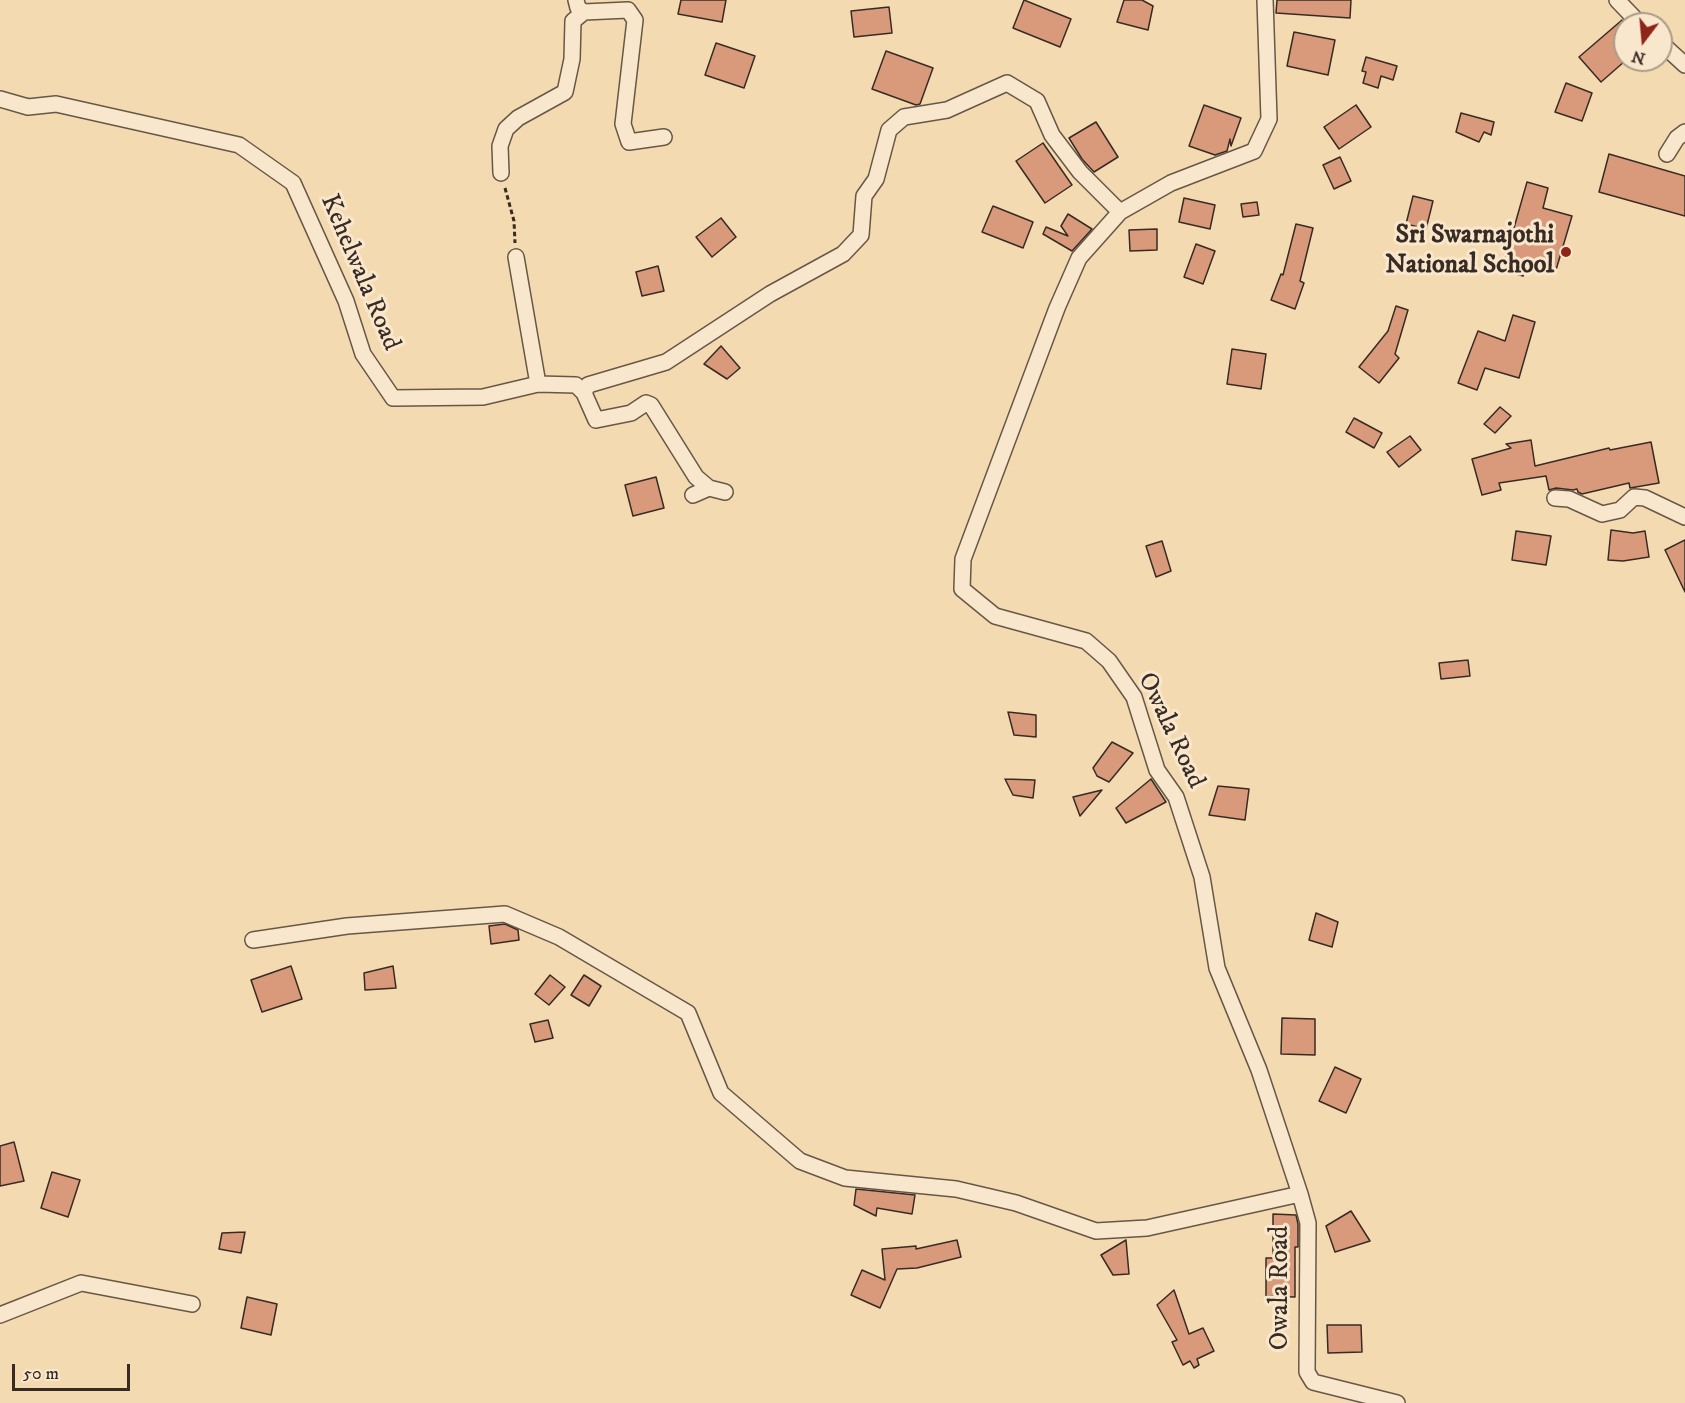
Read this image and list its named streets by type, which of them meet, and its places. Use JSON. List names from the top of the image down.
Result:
{
  "streets": {
    "street": ["Kehelwala Road", "Owala Road"]
  },
  "places": ["Sri Swarnajothi National School"],
  "scale_bar": "50 m",
  "north": "bottom"
}
